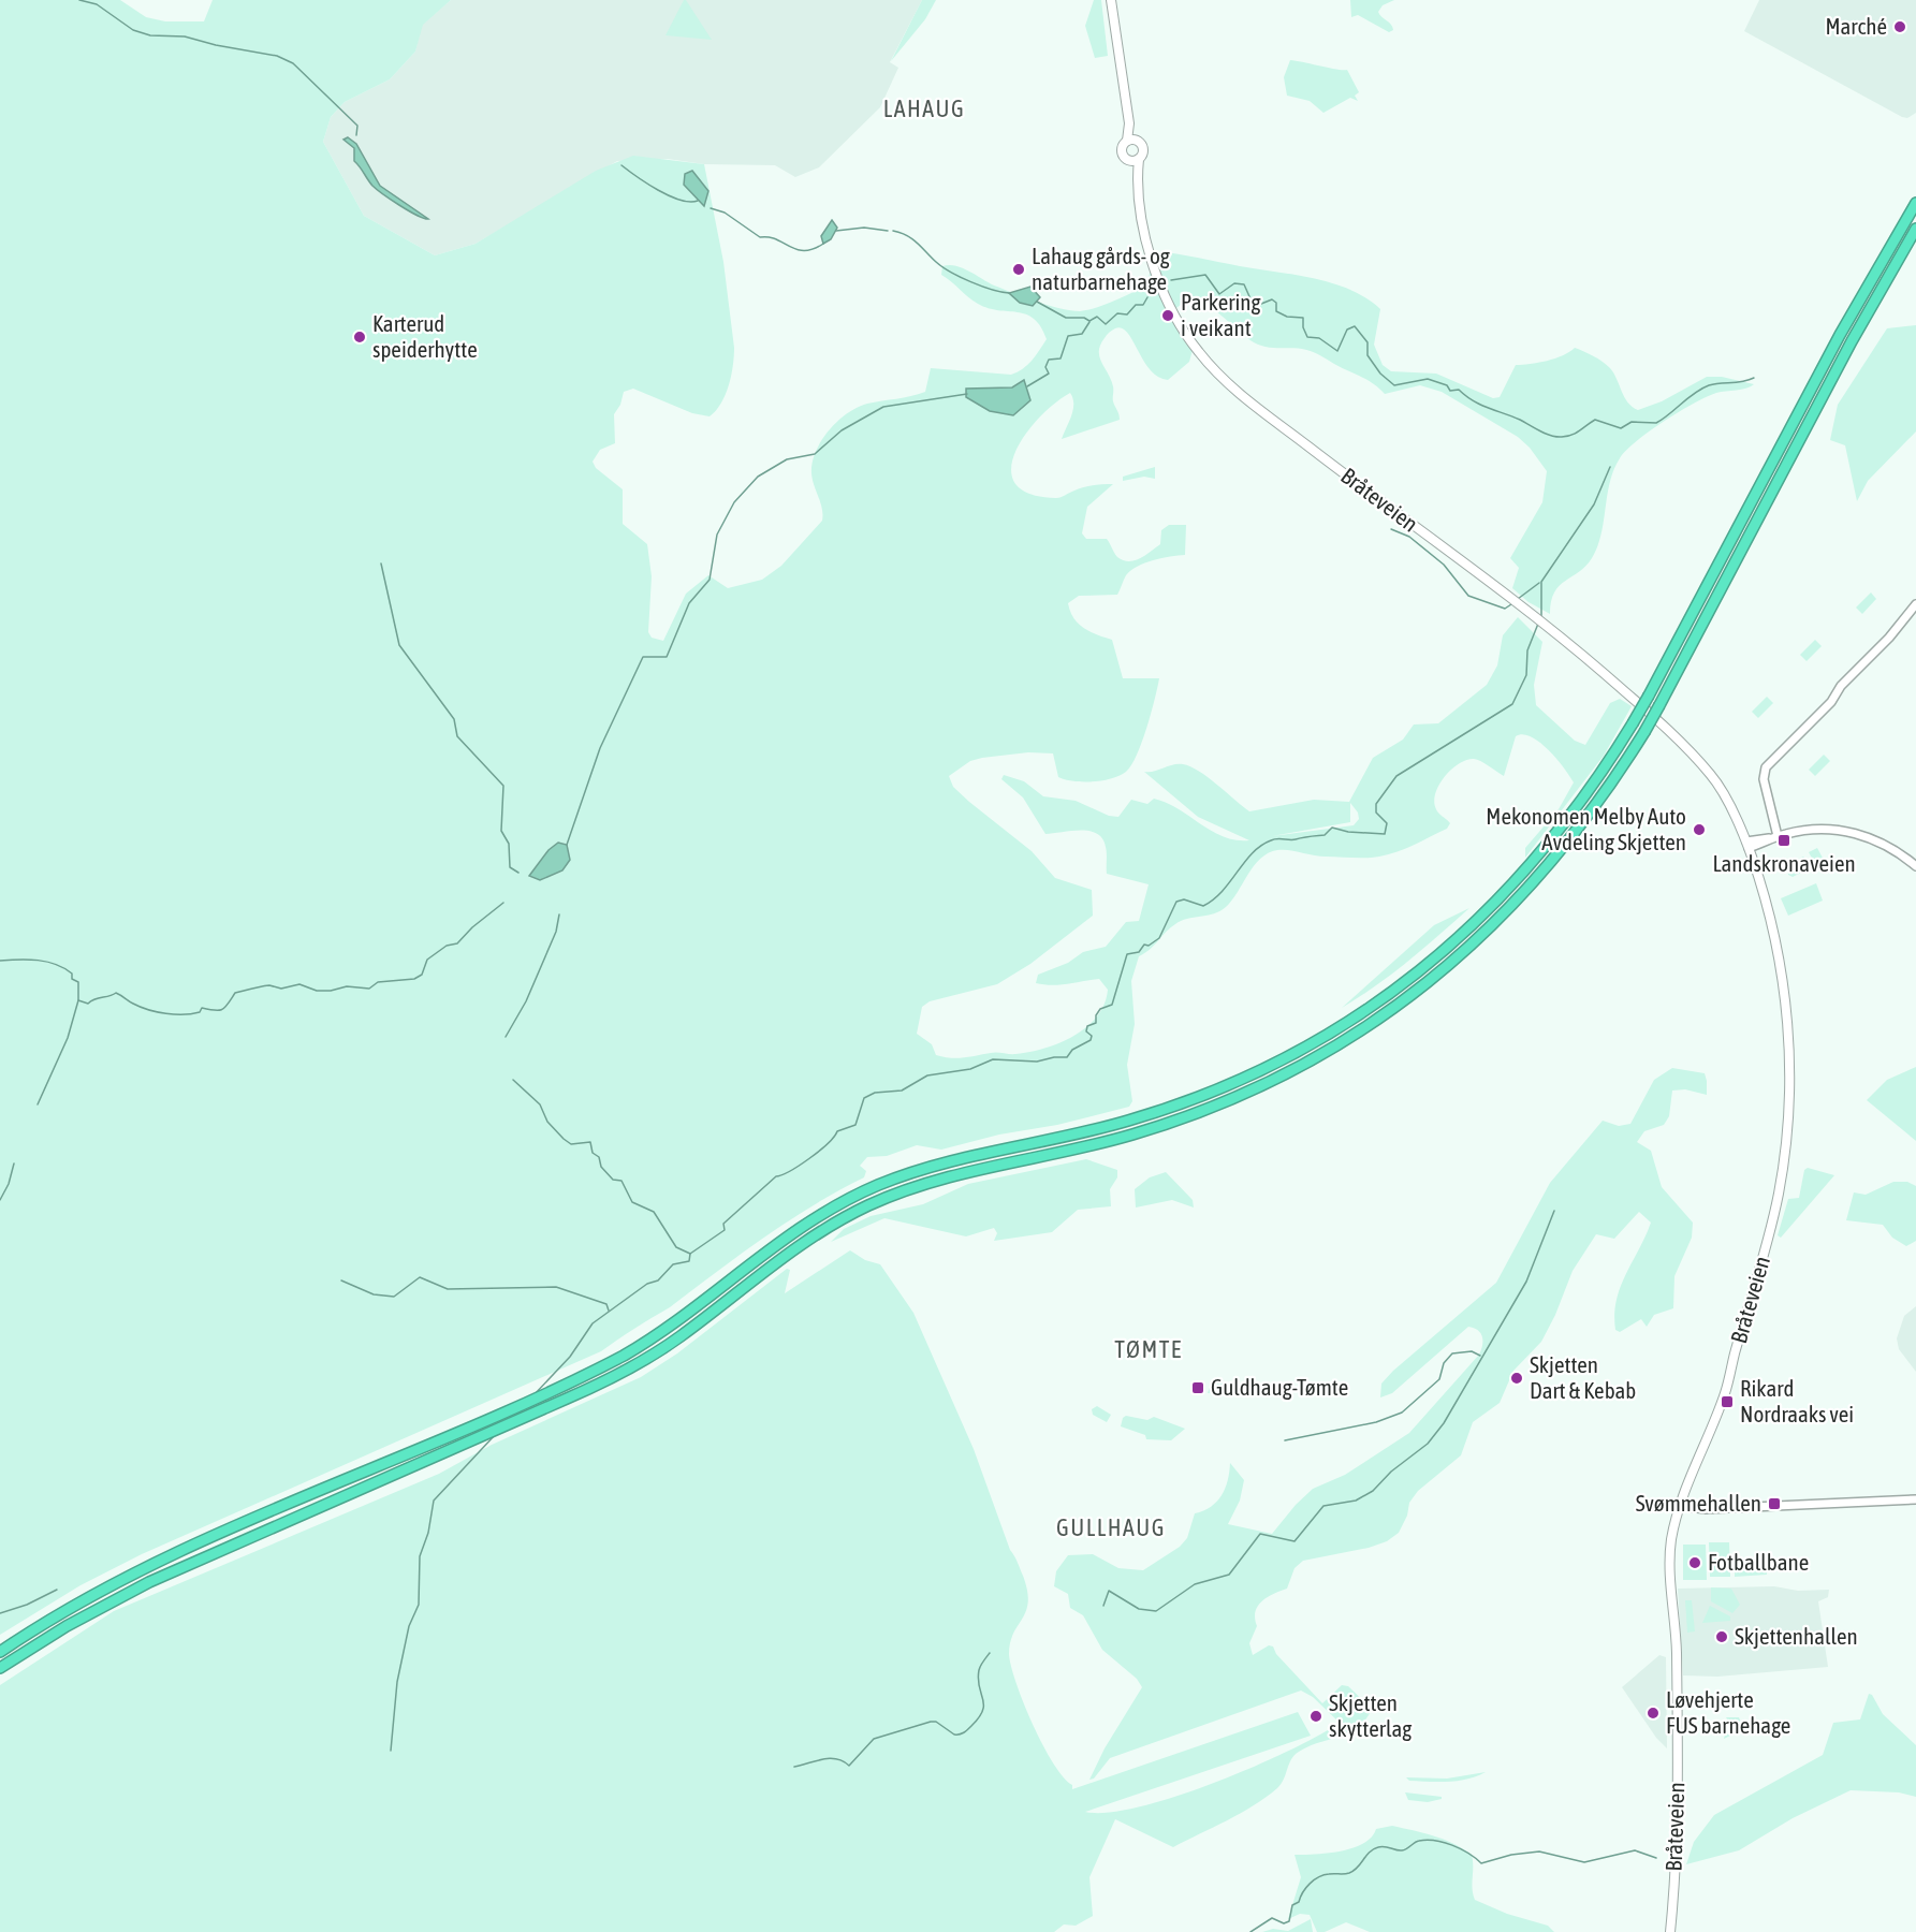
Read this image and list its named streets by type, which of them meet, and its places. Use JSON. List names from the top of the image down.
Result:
{
  "streets": {
    "main road": ["Bråteveien"]
  },
  "districts": ["LAHAUG", "TØMTE", "GULLHAUG"],
  "places": {
    "other": [
      "Marché",
      "Lahaug gårds- og naturbarnehage",
      "Parkering i veikant",
      "Karterud speiderhytte",
      "Mekonomen Melby Auto Avdeling Skjetten",
      "Skjetten Dart & Kebab",
      "Fotballbane",
      "Skjettenhallen",
      "Løvehjerte FUS barnehage",
      "Skjetten skytterlag"
    ],
    "transit": [
      "Landskronaveien",
      "Guldhaug-Tømte",
      "Rikard Nordraaks vei",
      "Svømmehallen"
    ]
  }
}
